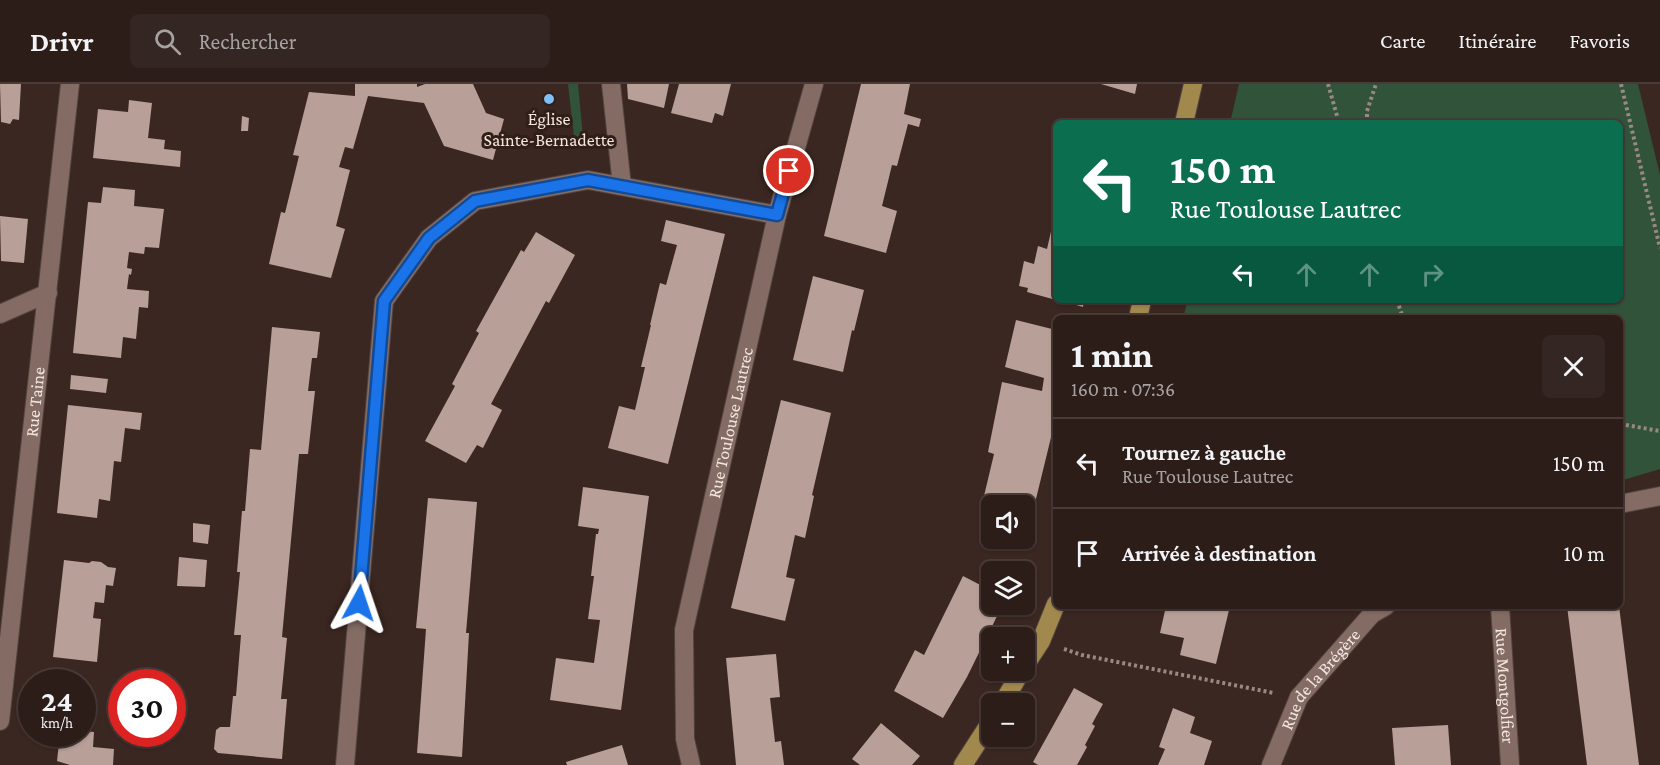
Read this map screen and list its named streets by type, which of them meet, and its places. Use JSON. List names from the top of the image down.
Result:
{
  "streets": {
    "street": [
      "Rue Taine",
      "Rue Toulouse Lautrec",
      "Rue de la Brégère",
      "Rue Montgolfier"
    ]
  },
  "places": ["Église Sainte-Bernadette"],
  "page": {
    "header": "Drivr",
    "search": "Rechercher",
    "nav": ["Carte", "Itinéraire", "Favoris"],
    "turn": ["150 m", "Rue Toulouse Lautrec"],
    "heading": ["1 min", "160 m · 07:36"],
    "list": [
      {
        "name": "Tournez à gauche",
        "note": "Rue Toulouse Lautrec",
        "value": "150 m"
      },
      {
        "name": "Arrivée à destination",
        "value": "10 m"
      }
    ],
    "map_buttons": ["+", "−"],
    "speed": "24 km/h",
    "limit": "30"
  }
}
